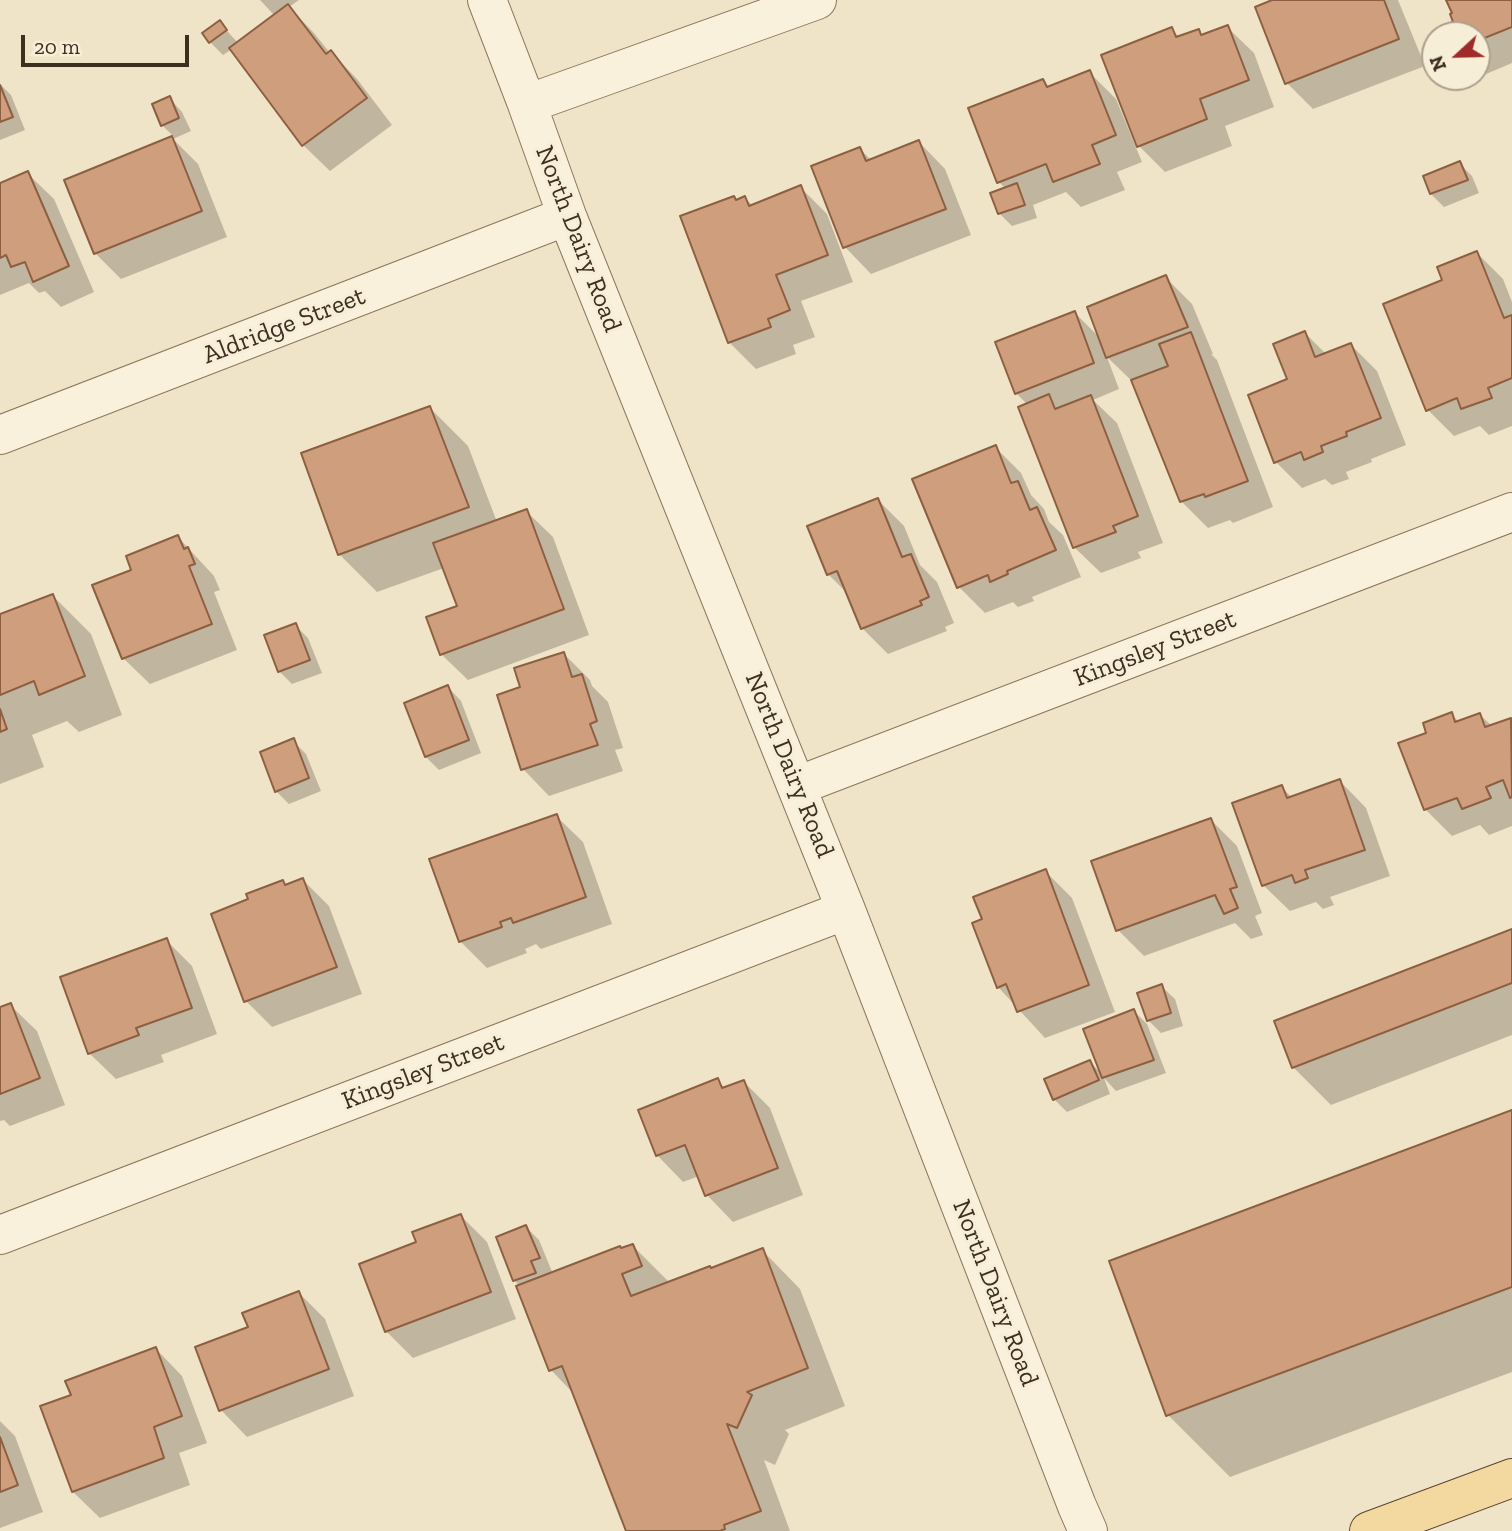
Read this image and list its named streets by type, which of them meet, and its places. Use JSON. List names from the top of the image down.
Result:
{
  "streets": {
    "street": ["North Dairy Road", "Aldridge Street", "Kingsley Street"]
  },
  "crossings": [
    ["North Dairy Road", "Aldridge Street"],
    ["North Dairy Road", "Kingsley Street"]
  ],
  "scale_bar": "20 m",
  "north": "left"
}
